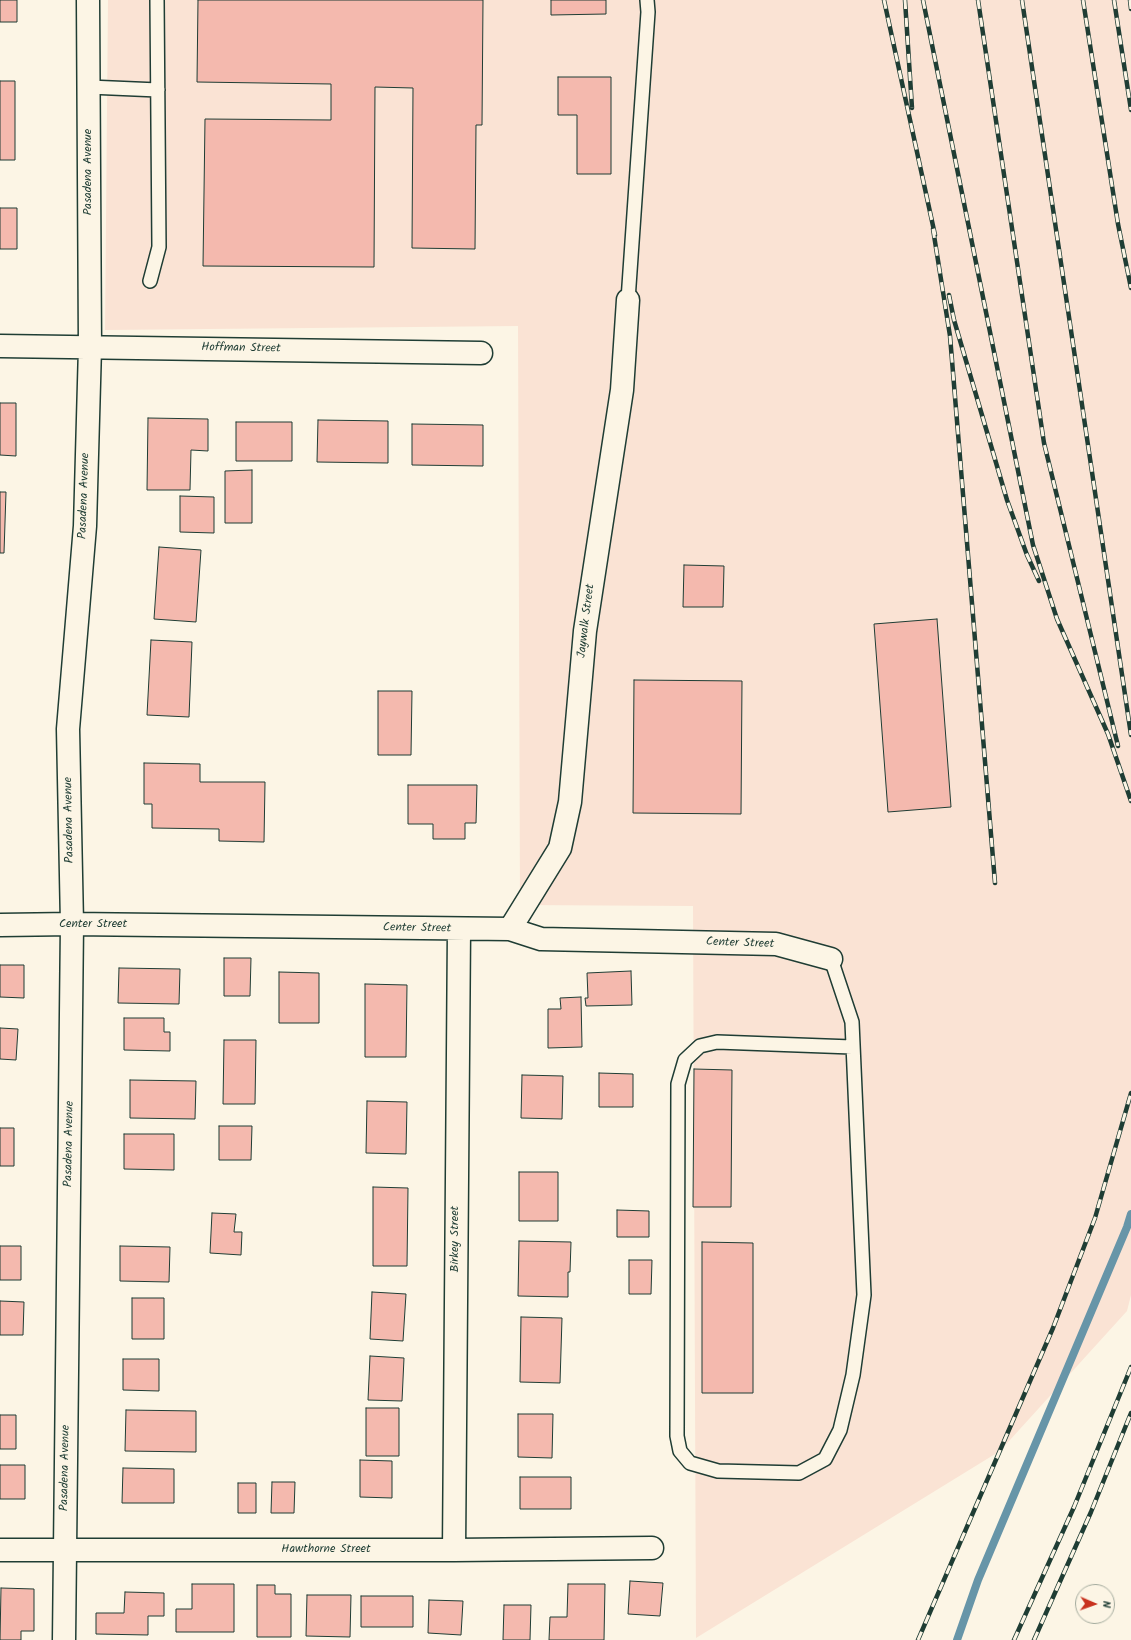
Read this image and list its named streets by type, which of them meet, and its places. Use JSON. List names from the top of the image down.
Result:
{
  "streets": {
    "street": [
      "Pasadena Avenue",
      "Hoffman Street",
      "Jaywalk Street",
      "Center Street",
      "Birkey Street",
      "Hawthorne Street"
    ]
  },
  "crossings": [
    ["Pasadena Avenue", "Hoffman Street"],
    ["Pasadena Avenue", "Center Street"],
    ["Pasadena Avenue", "Hawthorne Street"],
    ["Jaywalk Street", "Center Street"],
    ["Center Street", "Birkey Street"],
    ["Birkey Street", "Hawthorne Street"]
  ],
  "north": "right"
}
